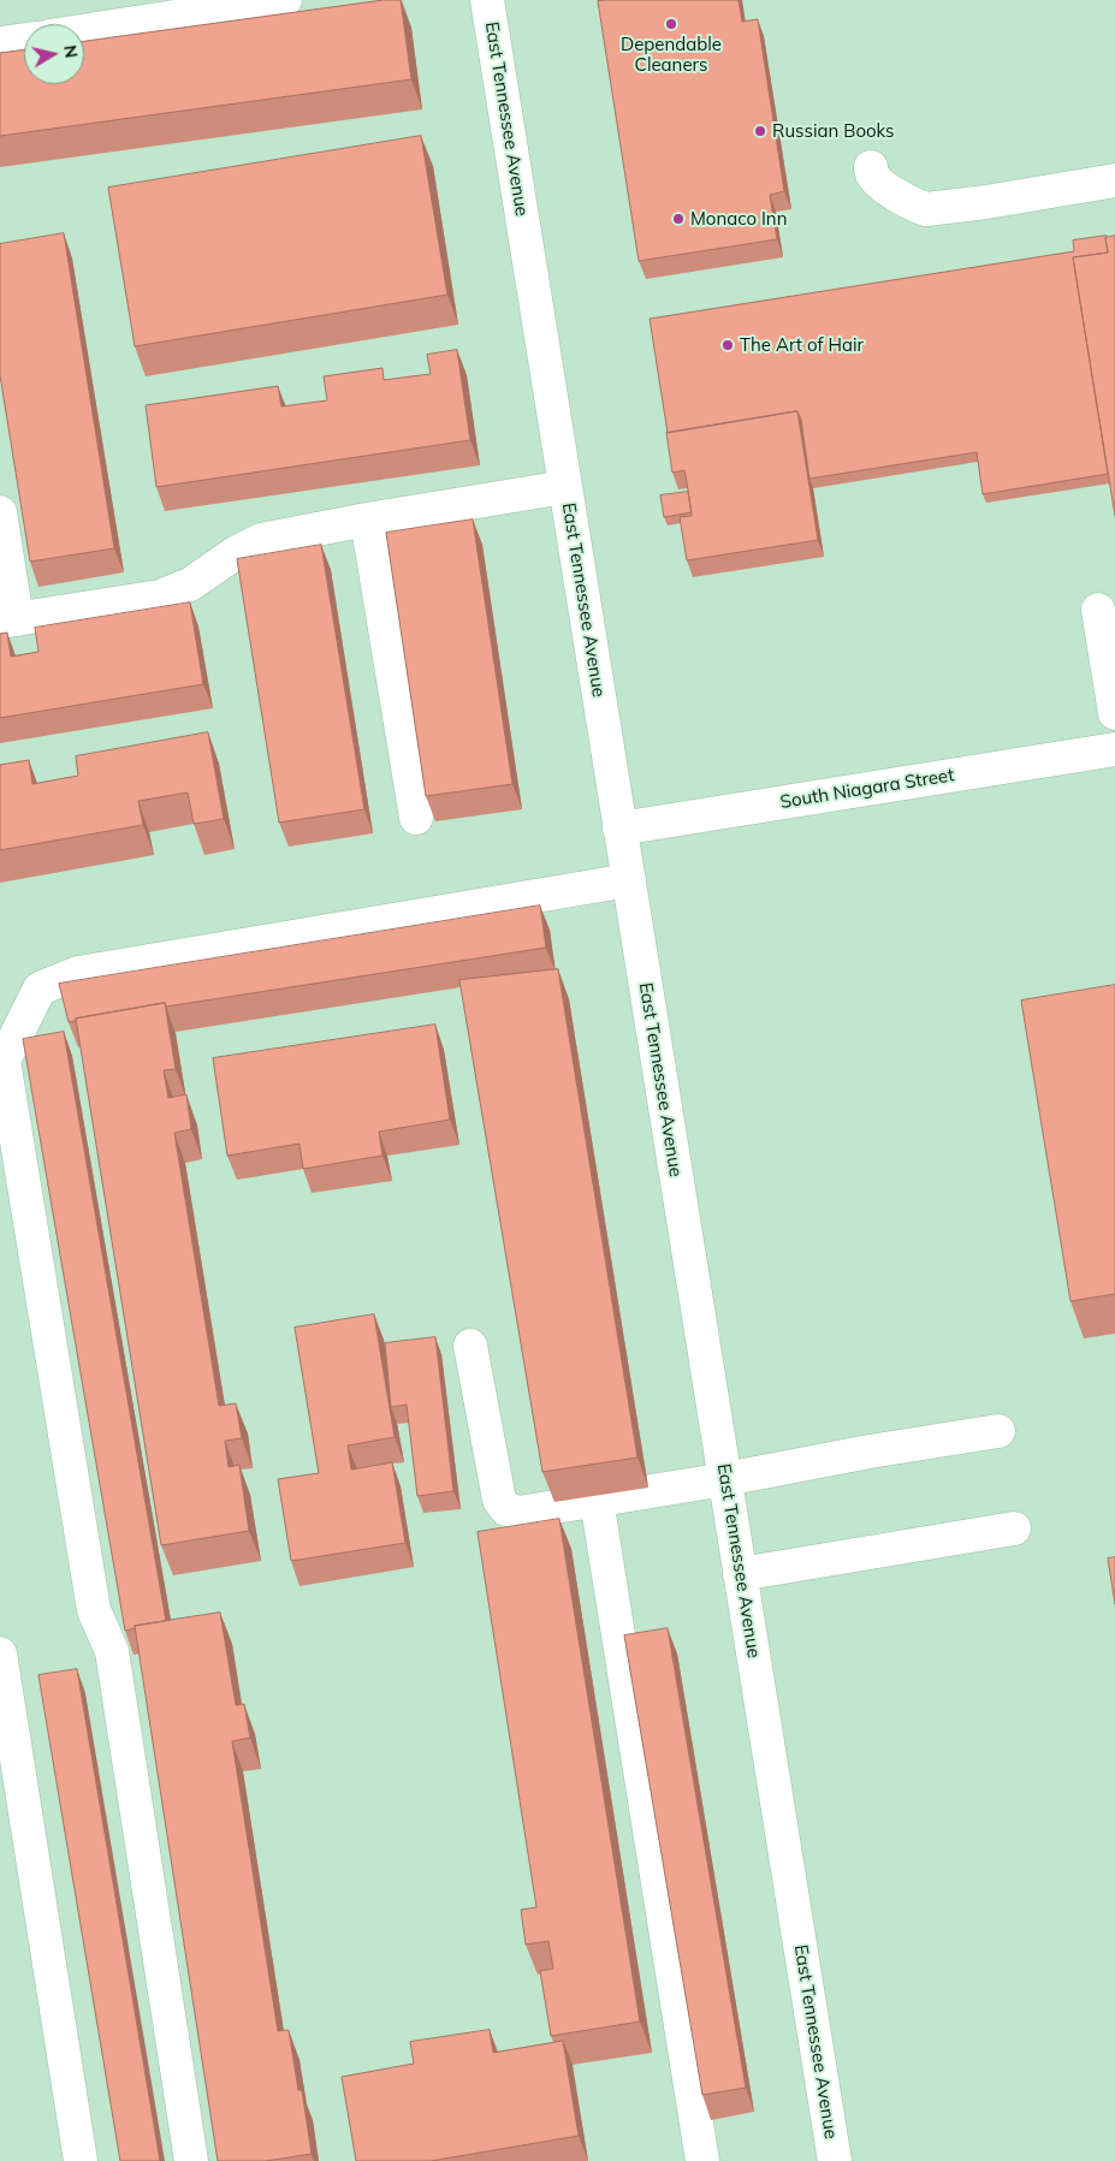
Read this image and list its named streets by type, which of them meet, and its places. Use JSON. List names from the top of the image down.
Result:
{
  "streets": {
    "street": ["East Tennessee Avenue", "South Niagara Street"]
  },
  "crossings": [
    ["East Tennessee Avenue", "South Niagara Street"]
  ],
  "places": [
    "Dependable Cleaners",
    "Russian Books",
    "Monaco Inn",
    "The Art of Hair"
  ],
  "north": "right"
}
